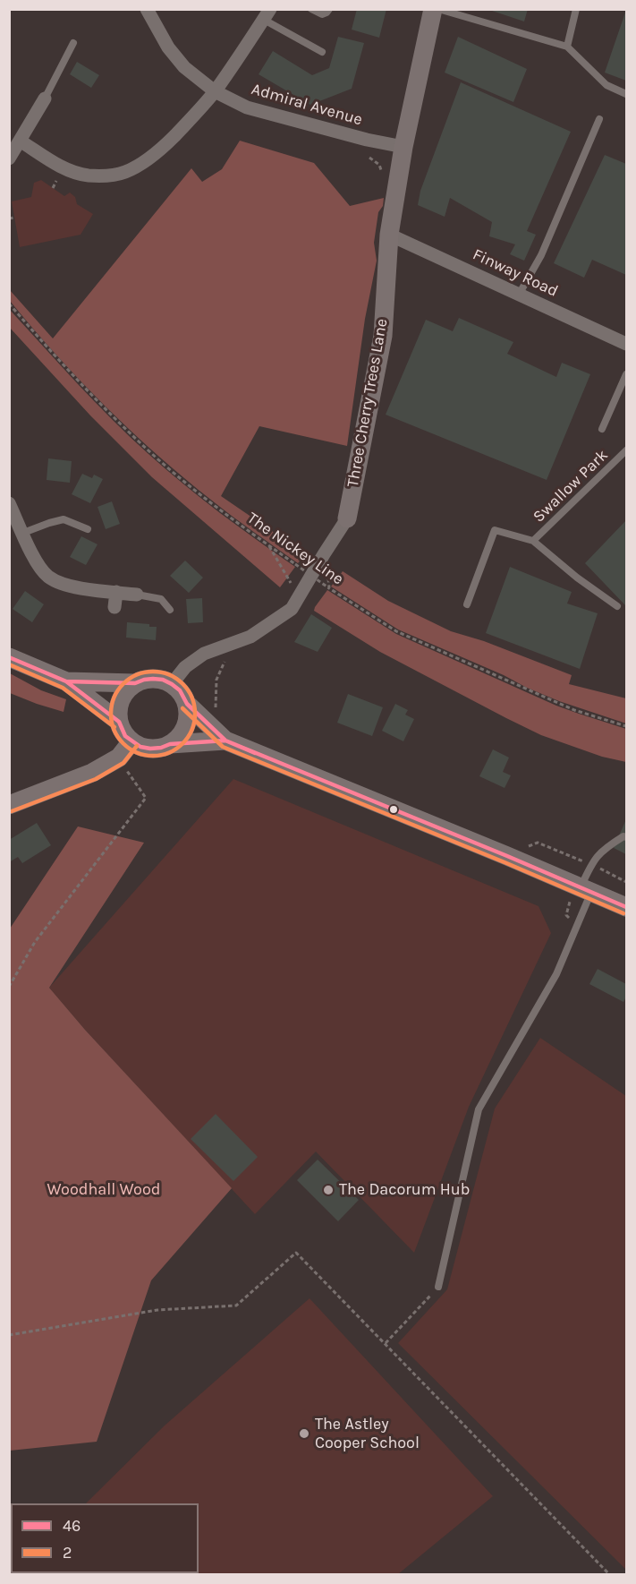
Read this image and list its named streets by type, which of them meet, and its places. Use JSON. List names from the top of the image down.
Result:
{
  "streets": {
    "main road": ["Three Cherry Trees Lane"],
    "street": ["Admiral Avenue", "Finway Road"],
    "lane": ["Swallow Park"],
    "path": ["The Nickey Line"]
  },
  "crossings": [
    ["Admiral Avenue", "Three Cherry Trees Lane"],
    ["Finway Road", "Three Cherry Trees Lane"]
  ],
  "parks": ["Woodhall Wood"],
  "places": ["The Dacorum Hub", "The Astley Cooper School"],
  "lines": ["transit line 46", "transit line 2"],
  "legend": ["46", "2"]
}
